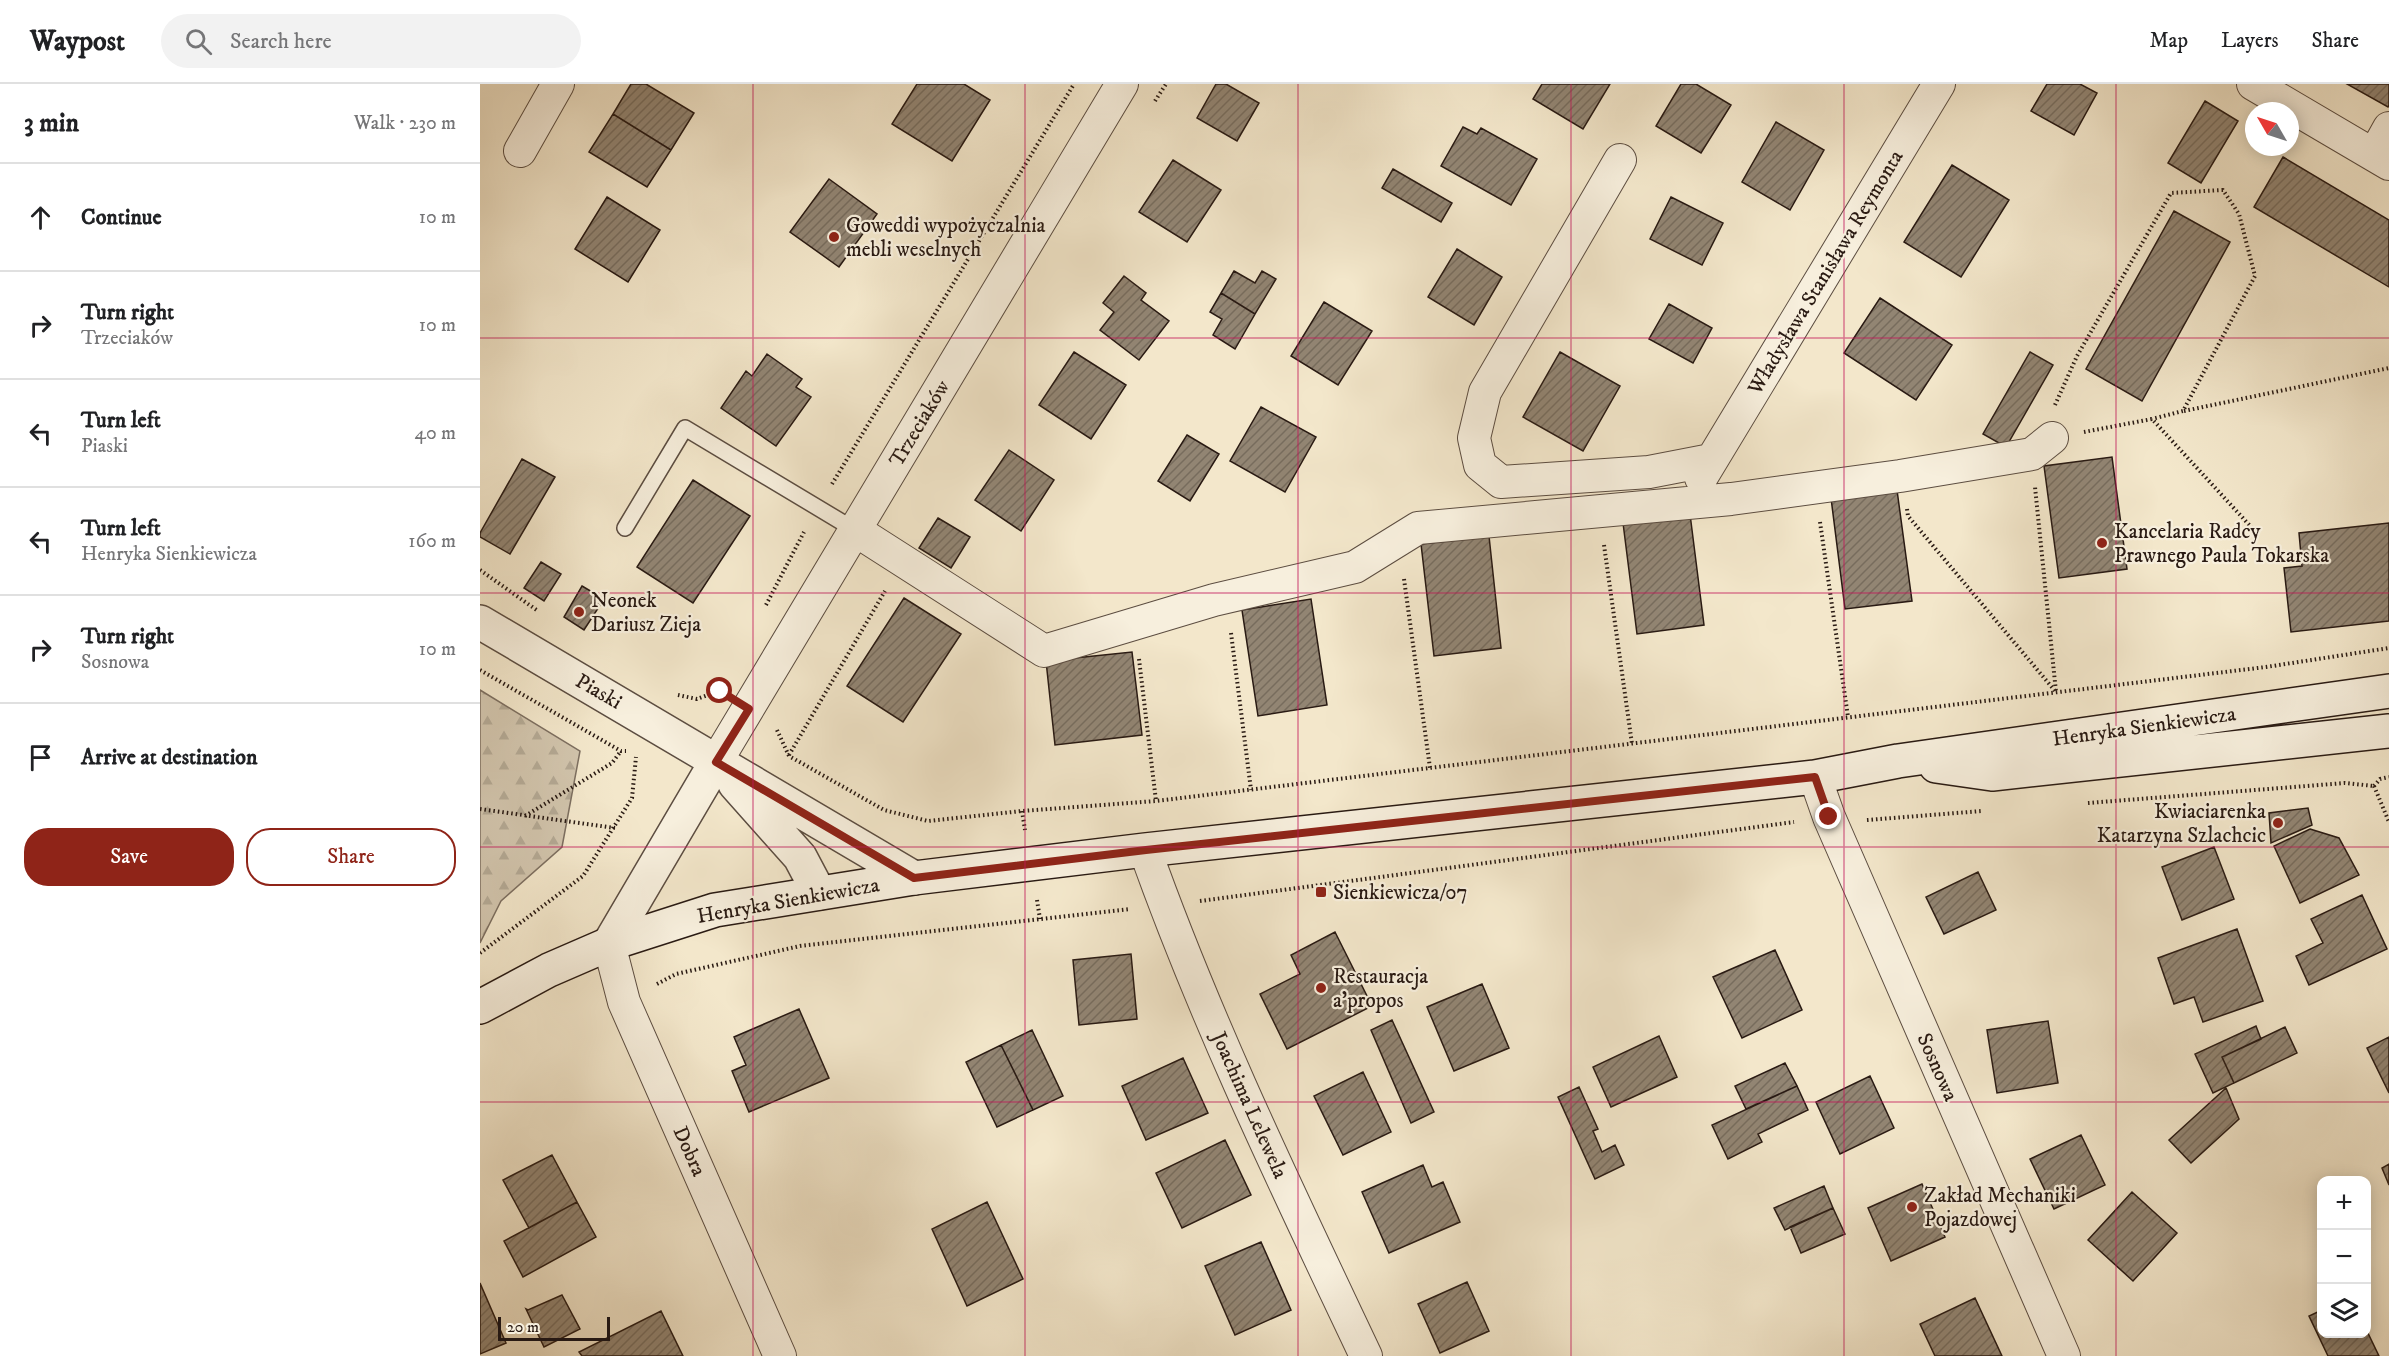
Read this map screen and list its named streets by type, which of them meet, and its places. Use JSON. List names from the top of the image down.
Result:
{
  "streets": {
    "main road": ["Piaski", "Henryka Sienkiewicza"],
    "street": [
      "Władysława Stanisława Reymonta",
      "Trzeciaków",
      "Sosnowa",
      "Joachima Lelewela",
      "Dobra"
    ]
  },
  "crossings": [
    ["Trzeciaków", "Piaski"],
    ["Piaski", "Henryka Sienkiewicza"],
    ["Henryka Sienkiewicza", "Sosnowa"],
    ["Henryka Sienkiewicza", "Joachima Lelewela"],
    ["Henryka Sienkiewicza", "Dobra"]
  ],
  "places": {
    "other": [
      "Goweddi wypożyczalnia mebli weselnych",
      "Kancelaria Radcy Prawnego Paula Tokarska",
      "Neonek Dariusz Zieja",
      "Kwiaciarenka Katarzyna Szlachcic",
      "Restauracja a'propos",
      "Zakład Mechaniki Pojazdowej"
    ],
    "transit": ["Sienkiewicza/07"]
  },
  "scale_bar": "20 m",
  "north": "top left",
  "page": {
    "header": "Waypost",
    "search": "Search here",
    "nav": ["Map", "Layers", "Share"],
    "heading": ["3 min", "Walk · 230 m"],
    "list": [
      ["Continue", "10 m"],
      ["Turn right", "Trzeciaków", "10 m"],
      ["Turn left", "Piaski", "40 m"],
      ["Turn left", "Henryka Sienkiewicza", "160 m"],
      ["Turn right", "Sosnowa", "10 m"],
      "Arrive at destination"
    ],
    "buttons": ["Save", "Share"],
    "map_buttons": ["+", "−"],
    "scale": "20 m"
  }
}
